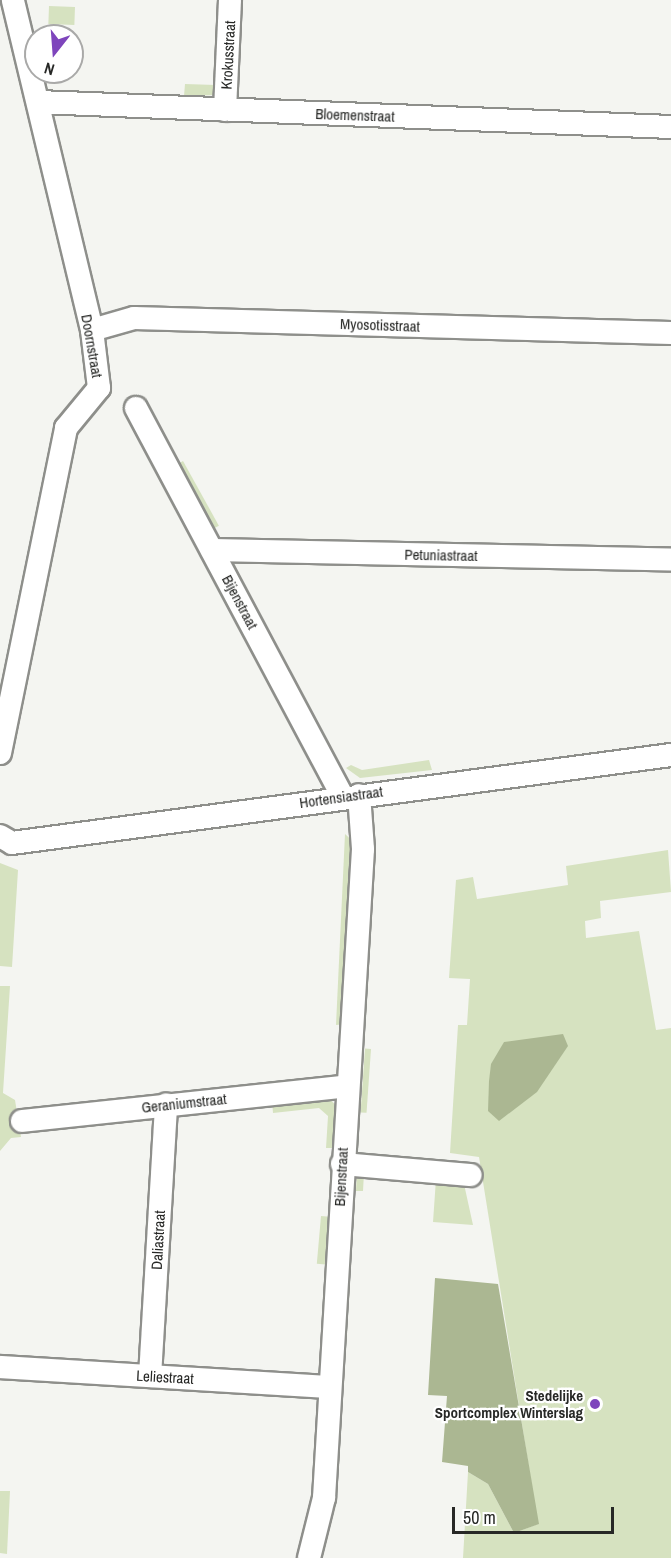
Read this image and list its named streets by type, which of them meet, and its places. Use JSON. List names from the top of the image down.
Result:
{
  "streets": {
    "street": [
      "Krokusstraat",
      "Bloemenstraat",
      "Myosotisstraat",
      "Doornstraat",
      "Petuniastraat",
      "Bijenstraat",
      "Hortensiastraat",
      "Geraniumstraat",
      "Daliastraat",
      "Leliestraat"
    ]
  },
  "crossings": [
    ["Krokusstraat", "Bloemenstraat"],
    ["Bloemenstraat", "Doornstraat"],
    ["Myosotisstraat", "Doornstraat"],
    ["Petuniastraat", "Bijenstraat"],
    ["Bijenstraat", "Hortensiastraat"],
    ["Bijenstraat", "Geraniumstraat"],
    ["Bijenstraat", "Leliestraat"],
    ["Geraniumstraat", "Daliastraat"],
    ["Daliastraat", "Leliestraat"]
  ],
  "places": ["Stedelijke Sportcomplex Winterslag"],
  "scale_bar": "50 m",
  "north": "bottom"
}
